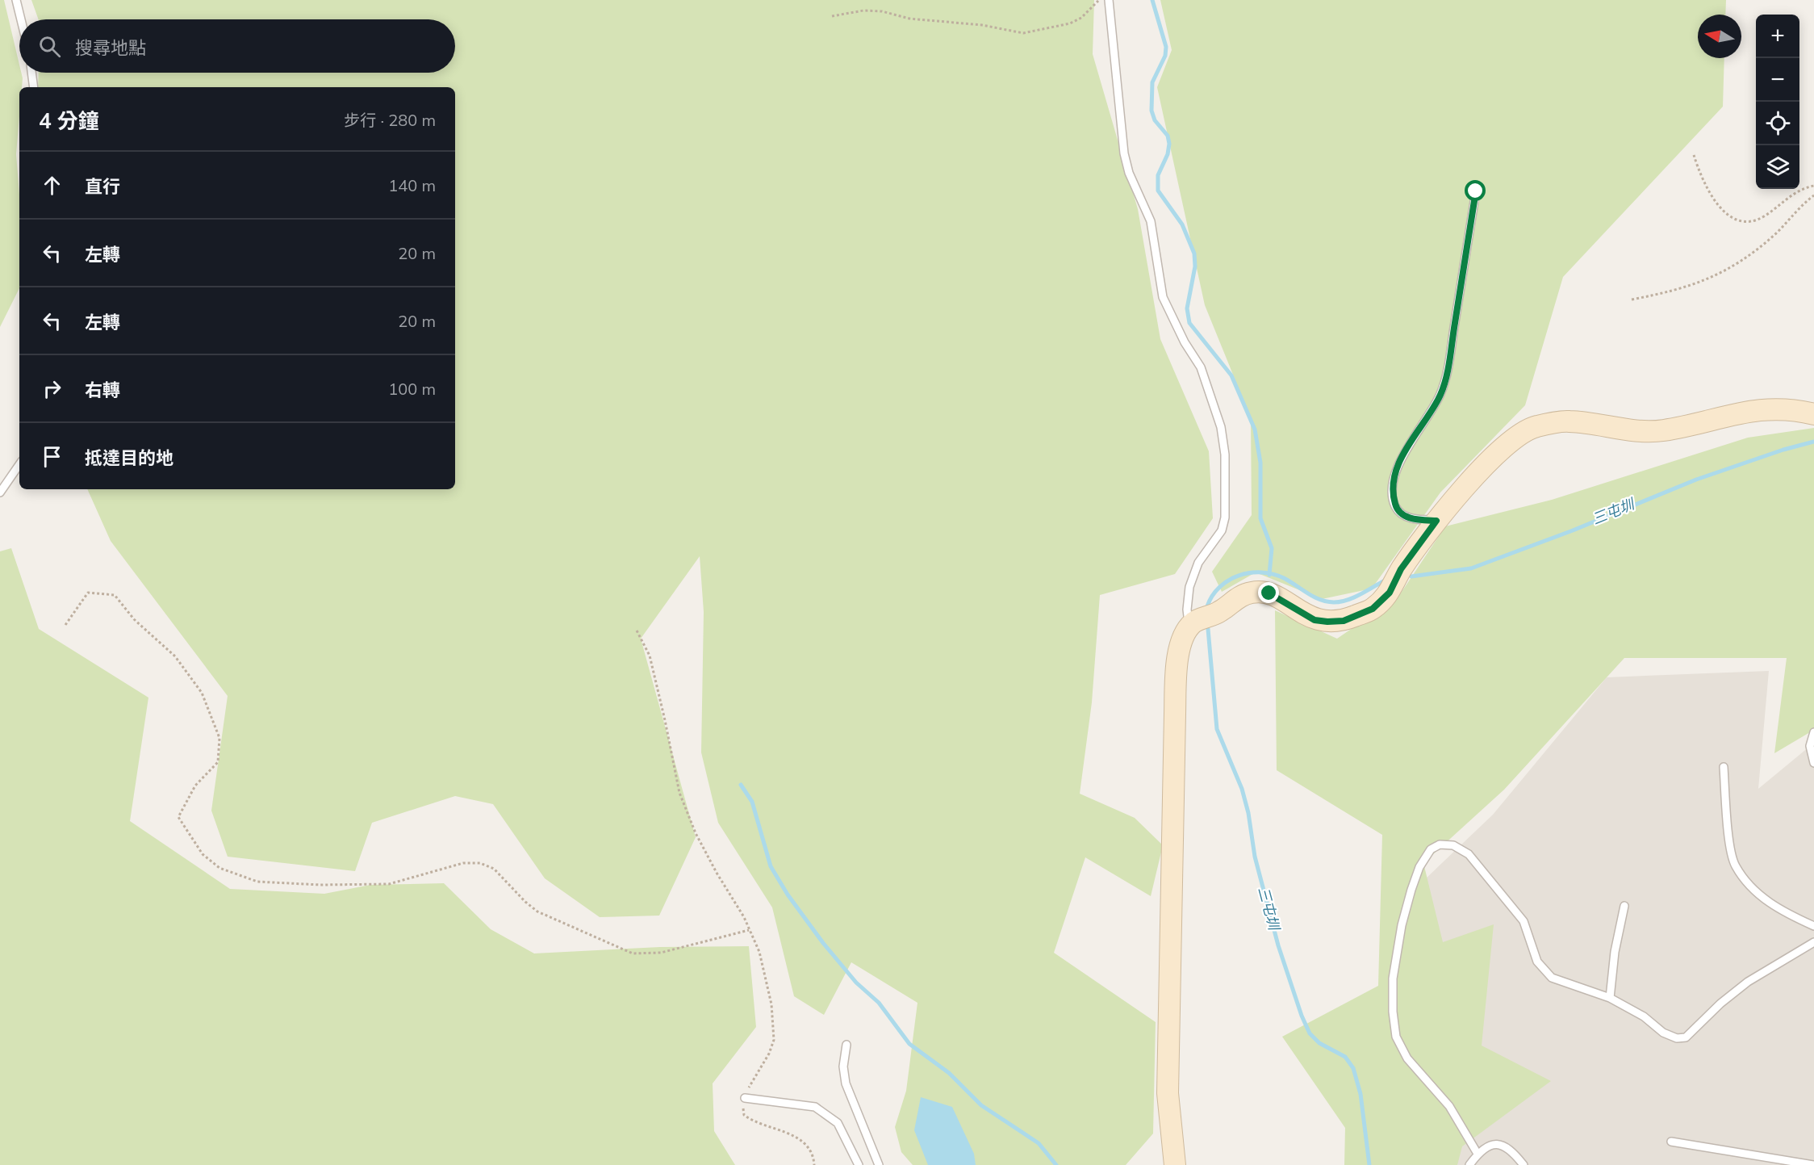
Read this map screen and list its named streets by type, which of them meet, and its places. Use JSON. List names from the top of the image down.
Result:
{
  "water": ["三屯圳"],
  "north": "left",
  "page": {
    "map_buttons": ["+", "−"],
    "search": "搜尋地點",
    "heading": ["4 分鐘", "步行 · 280 m"],
    "list": [
      ["直行", "140 m"],
      ["左轉", "20 m"],
      ["左轉", "20 m"],
      ["右轉", "100 m"],
      "抵達目的地"
    ]
  }
}
